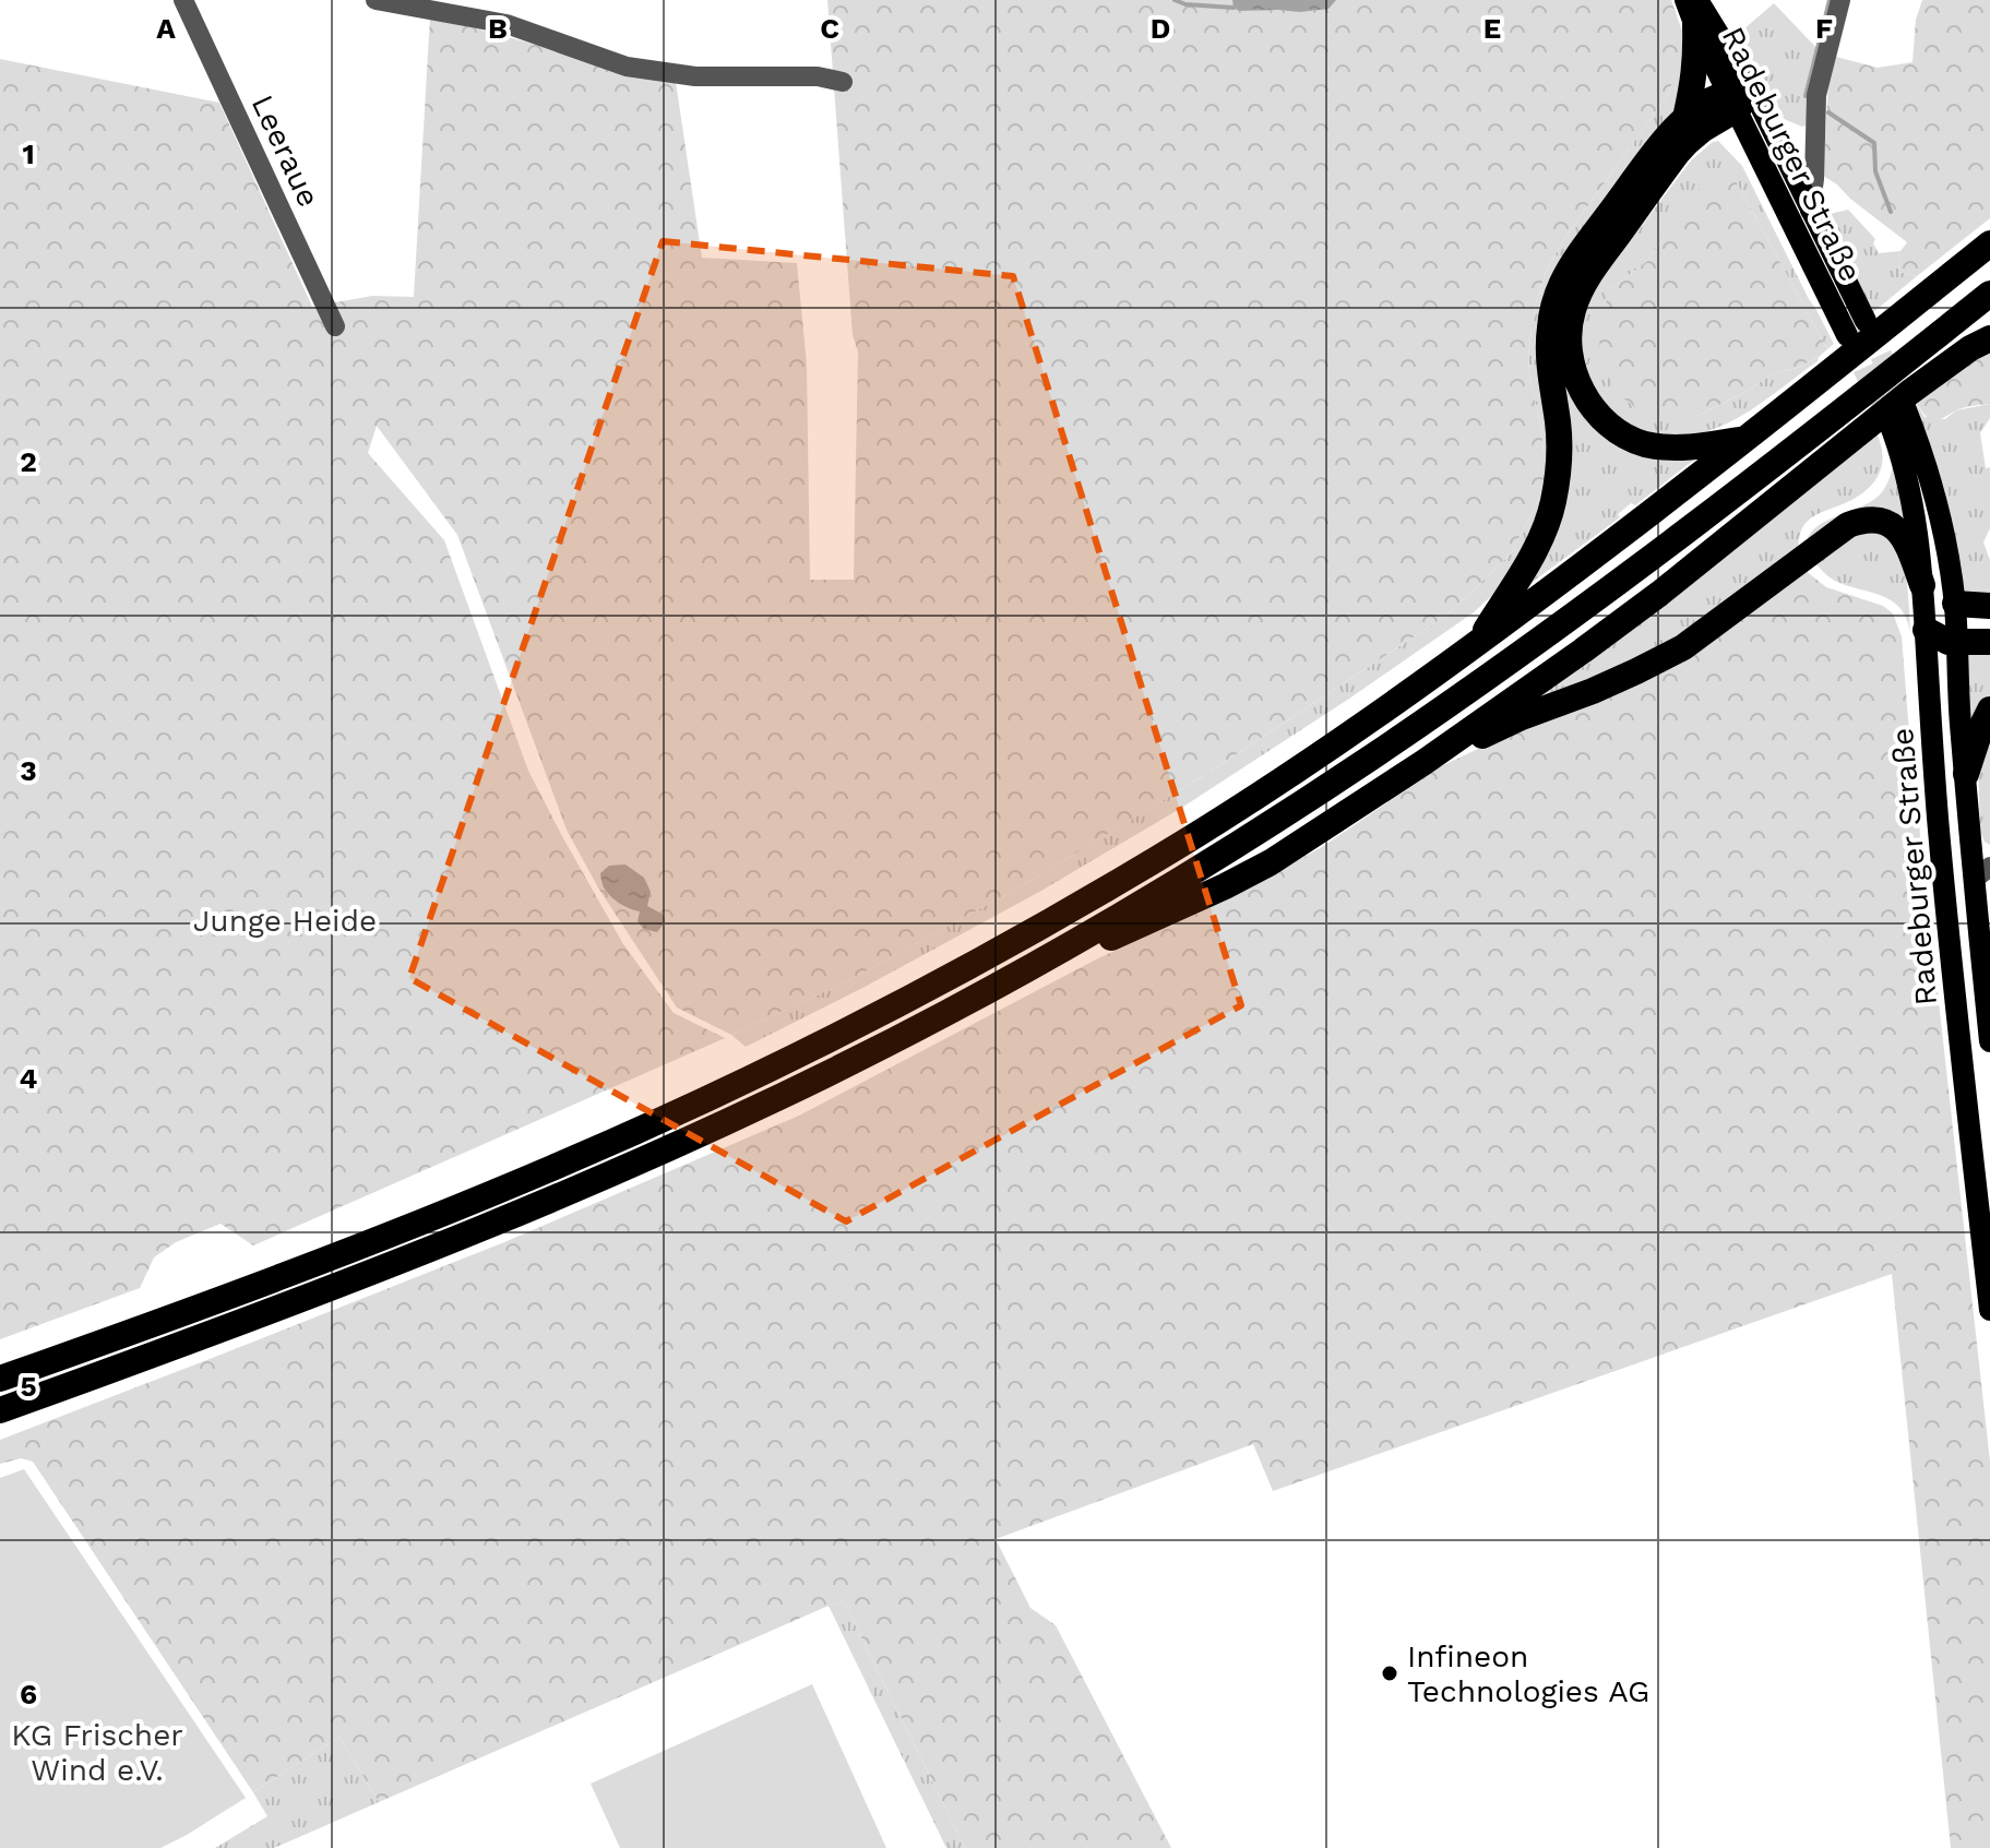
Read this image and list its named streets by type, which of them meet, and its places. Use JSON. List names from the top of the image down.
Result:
{
  "streets": {
    "main road": ["Radeburger Straße"],
    "street": ["Leeraue"]
  },
  "parks": ["Junge Heide", "KG Frischer Wind e.V."],
  "places": ["Infineon Technologies AG"],
  "grid": {
    "columns": [
      "A",
      "B",
      "C",
      "D",
      "E",
      "F"
    ],
    "rows": [
      "1",
      "2",
      "3",
      "4",
      "5",
      "6"
    ]
  }
}
